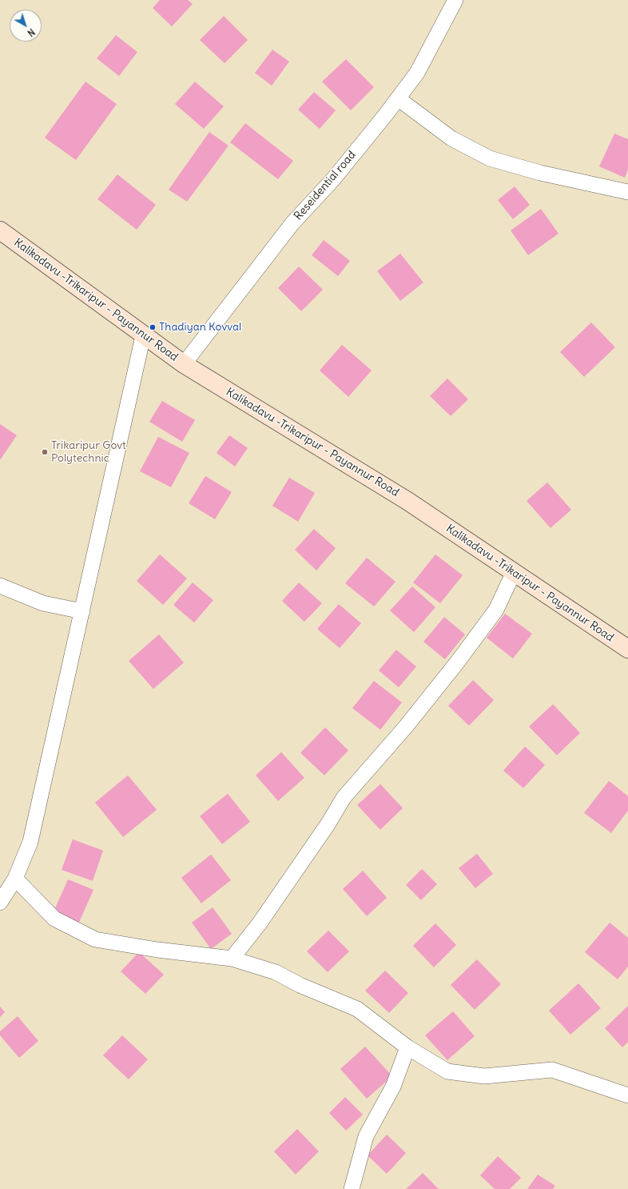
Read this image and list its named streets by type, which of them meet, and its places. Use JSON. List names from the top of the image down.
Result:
{
  "streets": {
    "main road": ["Kalikadavu -Trikaripur - Payannur Road"],
    "street": ["Reseidential road"]
  },
  "crossings": [
    ["Reseidential road", "Kalikadavu -Trikaripur - Payannur Road"]
  ],
  "places": ["Thadiyan Kovval", "Trikaripur Govt Polytechnic"],
  "north": "bottom right"
}
